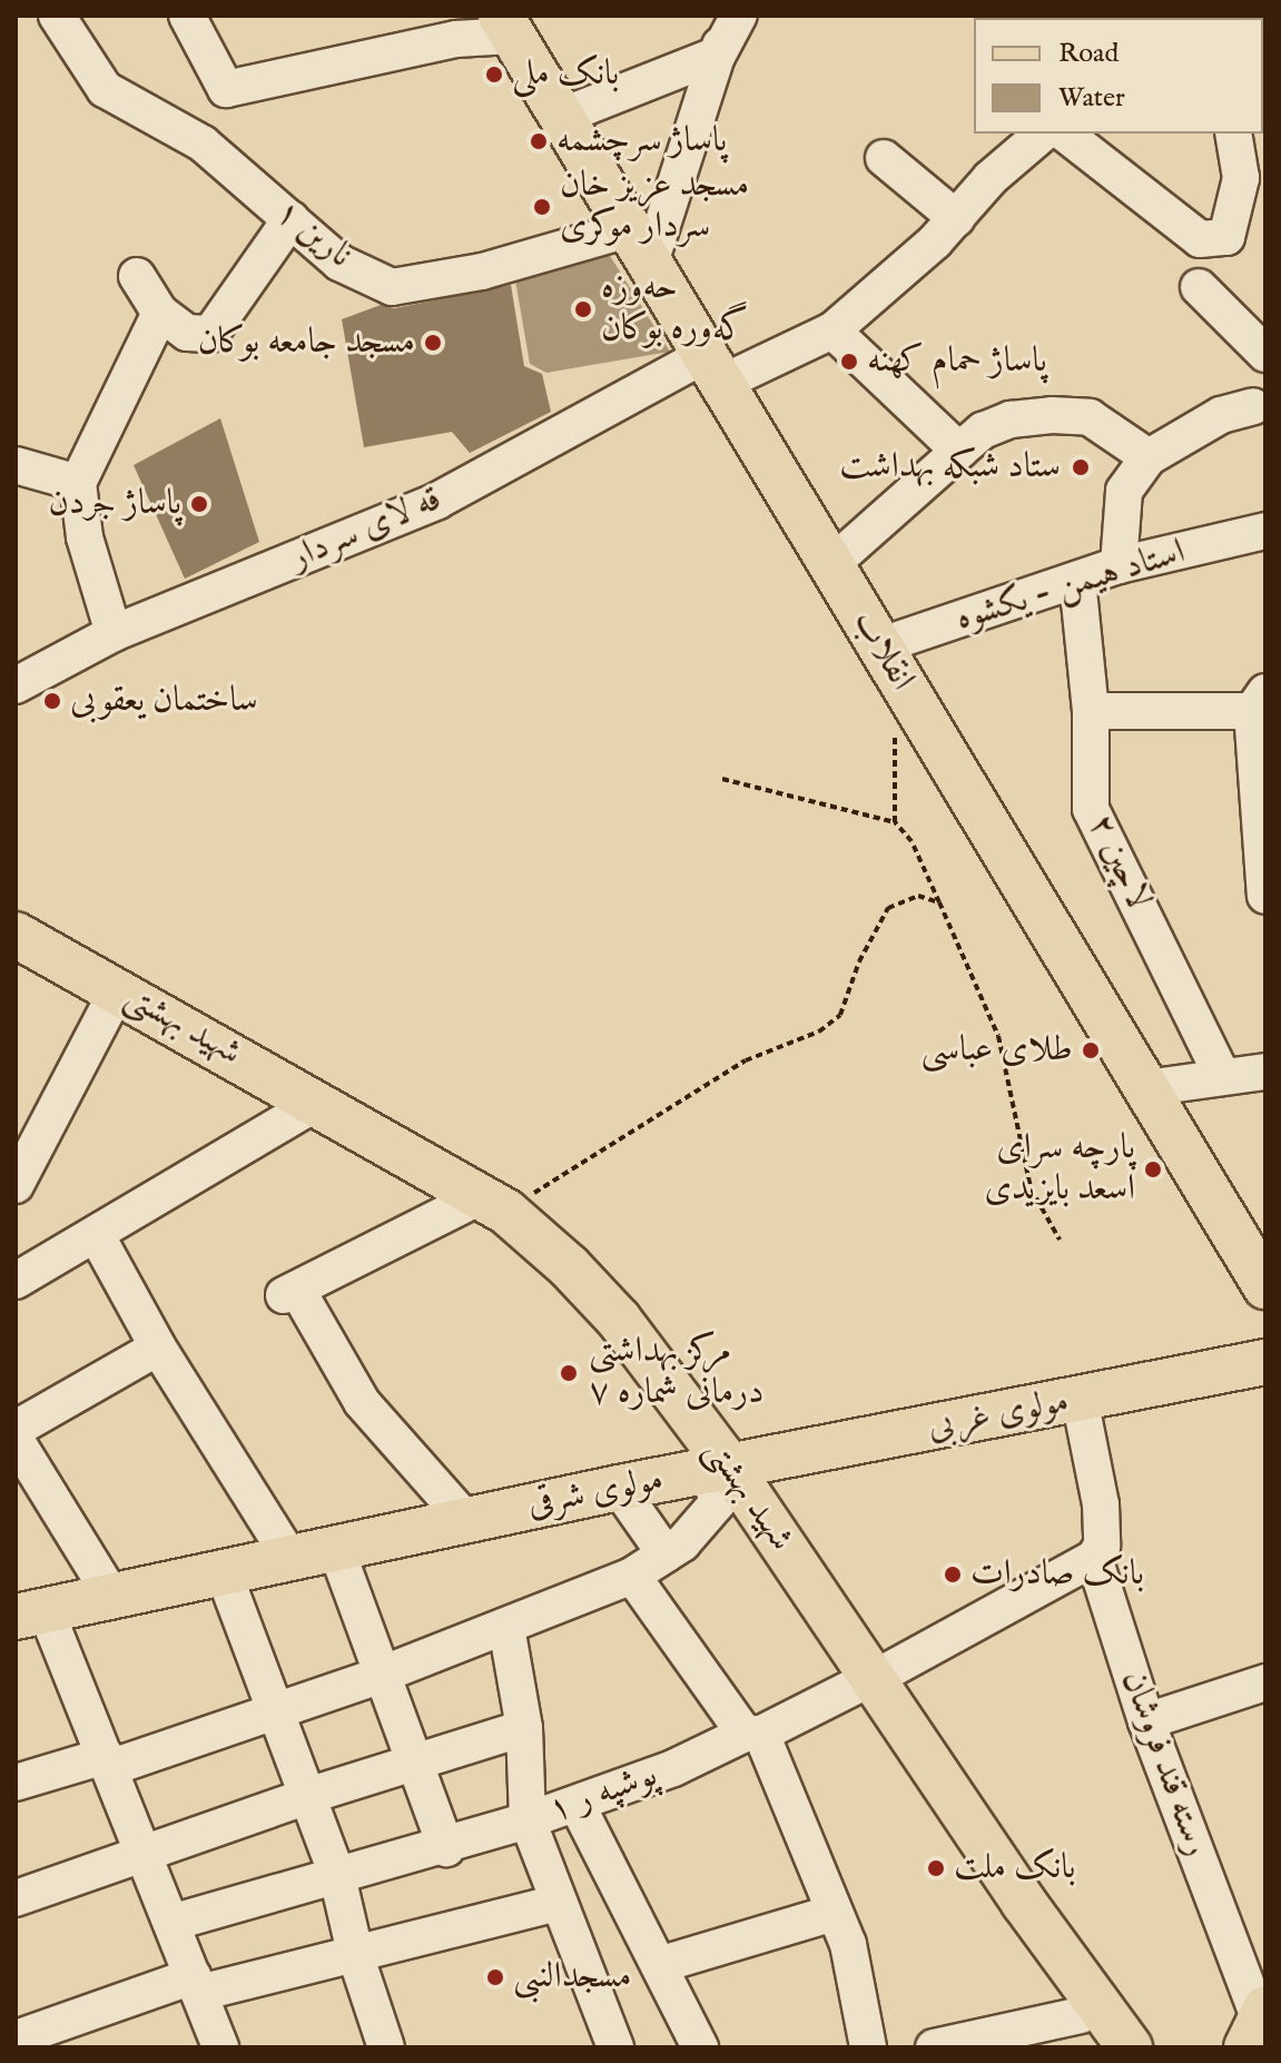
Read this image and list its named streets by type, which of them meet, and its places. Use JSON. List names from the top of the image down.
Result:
{
  "streets": {
    "main road": [
      "انقلاب",
      "شهید بهشتی",
      "مولوی غربی",
      "مولوی شرقی"
    ],
    "street": [
      "نارین ۱",
      "قه لای سردار",
      "استاد هیمن - یکشوه",
      "لاچین ۲",
      "رسته قند فروشان",
      "۱ پوشپه ر"
    ]
  },
  "crossings": [
    ["نارین ۱", "انقلاب"],
    ["قه لای سردار", "انقلاب"],
    ["استاد هیمن - یکشوه", "انقلاب"],
    ["استاد هیمن - یکشوه", "لاچین ۲"],
    ["شهید بهشتی", "مولوی غربی"],
    ["شهید بهشتی", "مولوی شرقی"],
    ["شهید بهشتی", "۱ پوشپه ر"],
    ["مولوی غربی", "مولوی شرقی"],
    ["مولوی غربی", "رسته قند فروشان"],
    ["رسته قند فروشان", "۱ پوشپه ر"]
  ],
  "places": [
    "بانک ملی",
    "پاساژ سرچشمه",
    "مسجد عزیز خان سردار موکری",
    "حه‌وزه گه‌وره بوکان",
    "مسجد جامعه بوکان",
    "پاساژ حمام کهنه",
    "ستاد شبکه بهداشت",
    "پاساژ جردن",
    "ساختمان یعقوبی",
    "طلای عباسی",
    "پارچه سرای اسعد بایزیدی",
    "مرکز بهداشتی درمانی شماره ۷",
    "بانک صادرات",
    "بانک ملت",
    "مسجدالنبی"
  ],
  "legend": ["Road", "Water"]
}
